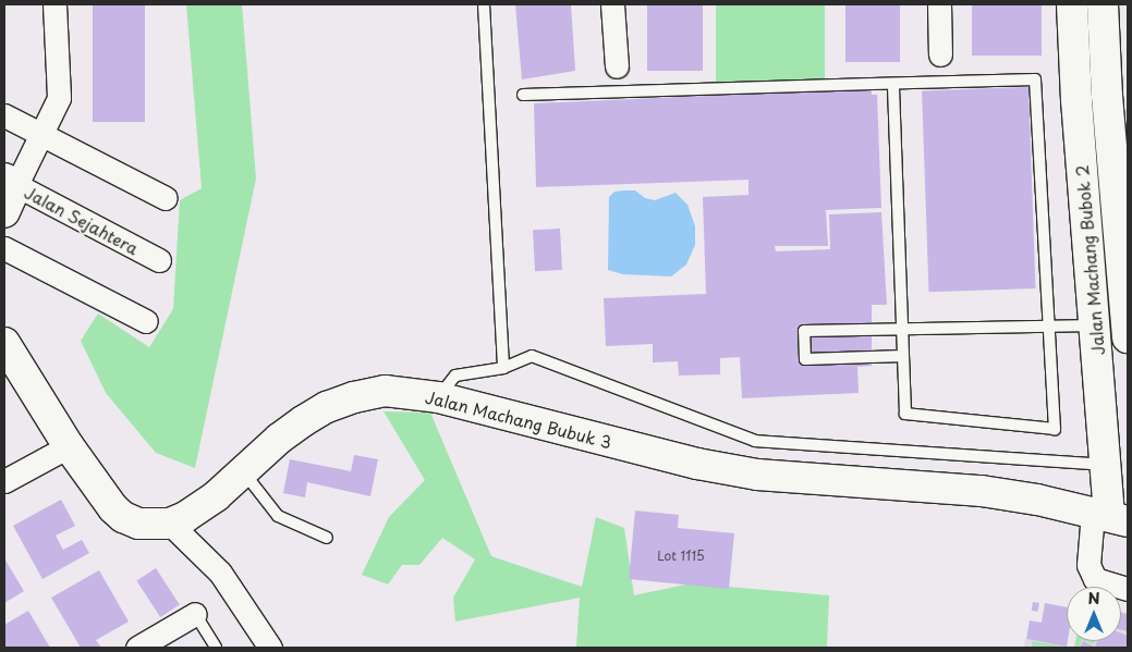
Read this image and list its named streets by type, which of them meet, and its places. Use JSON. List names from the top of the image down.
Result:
{
  "streets": {
    "main road": ["Jalan Machang Bubok 2", "Jalan Machang Bubuk 3"],
    "street": ["Jalan Sejahtera"]
  },
  "crossings": [
    ["Jalan Machang Bubok 2", "Jalan Machang Bubuk 3"]
  ],
  "house_numbers": ["Lot 1115"],
  "north": "top"
}
